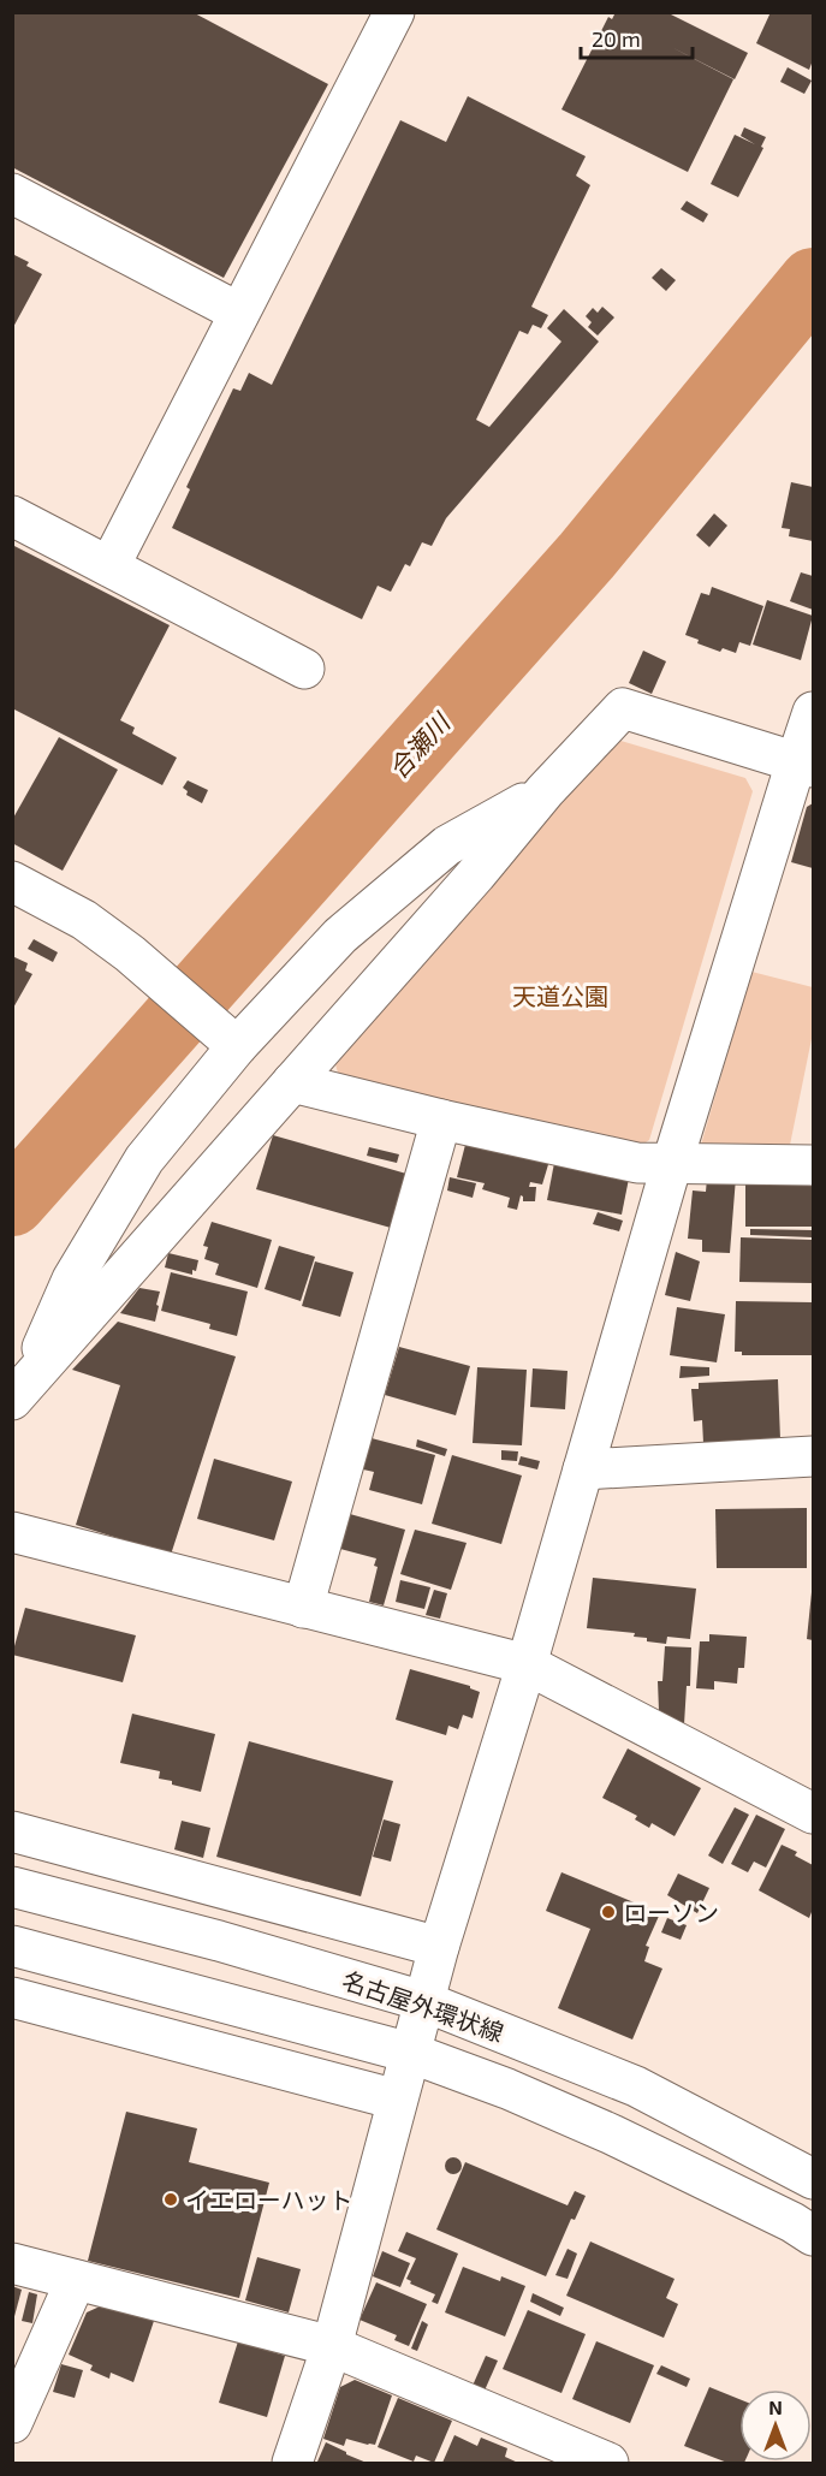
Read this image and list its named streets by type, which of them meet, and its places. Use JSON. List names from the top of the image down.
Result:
{
  "streets": {
    "street": ["名古屋外環状線"]
  },
  "water": ["合瀬川"],
  "parks": ["天道公園"],
  "places": ["ローソン", "イエローハット"],
  "scale_bar": "20 m",
  "north": "top"
}
